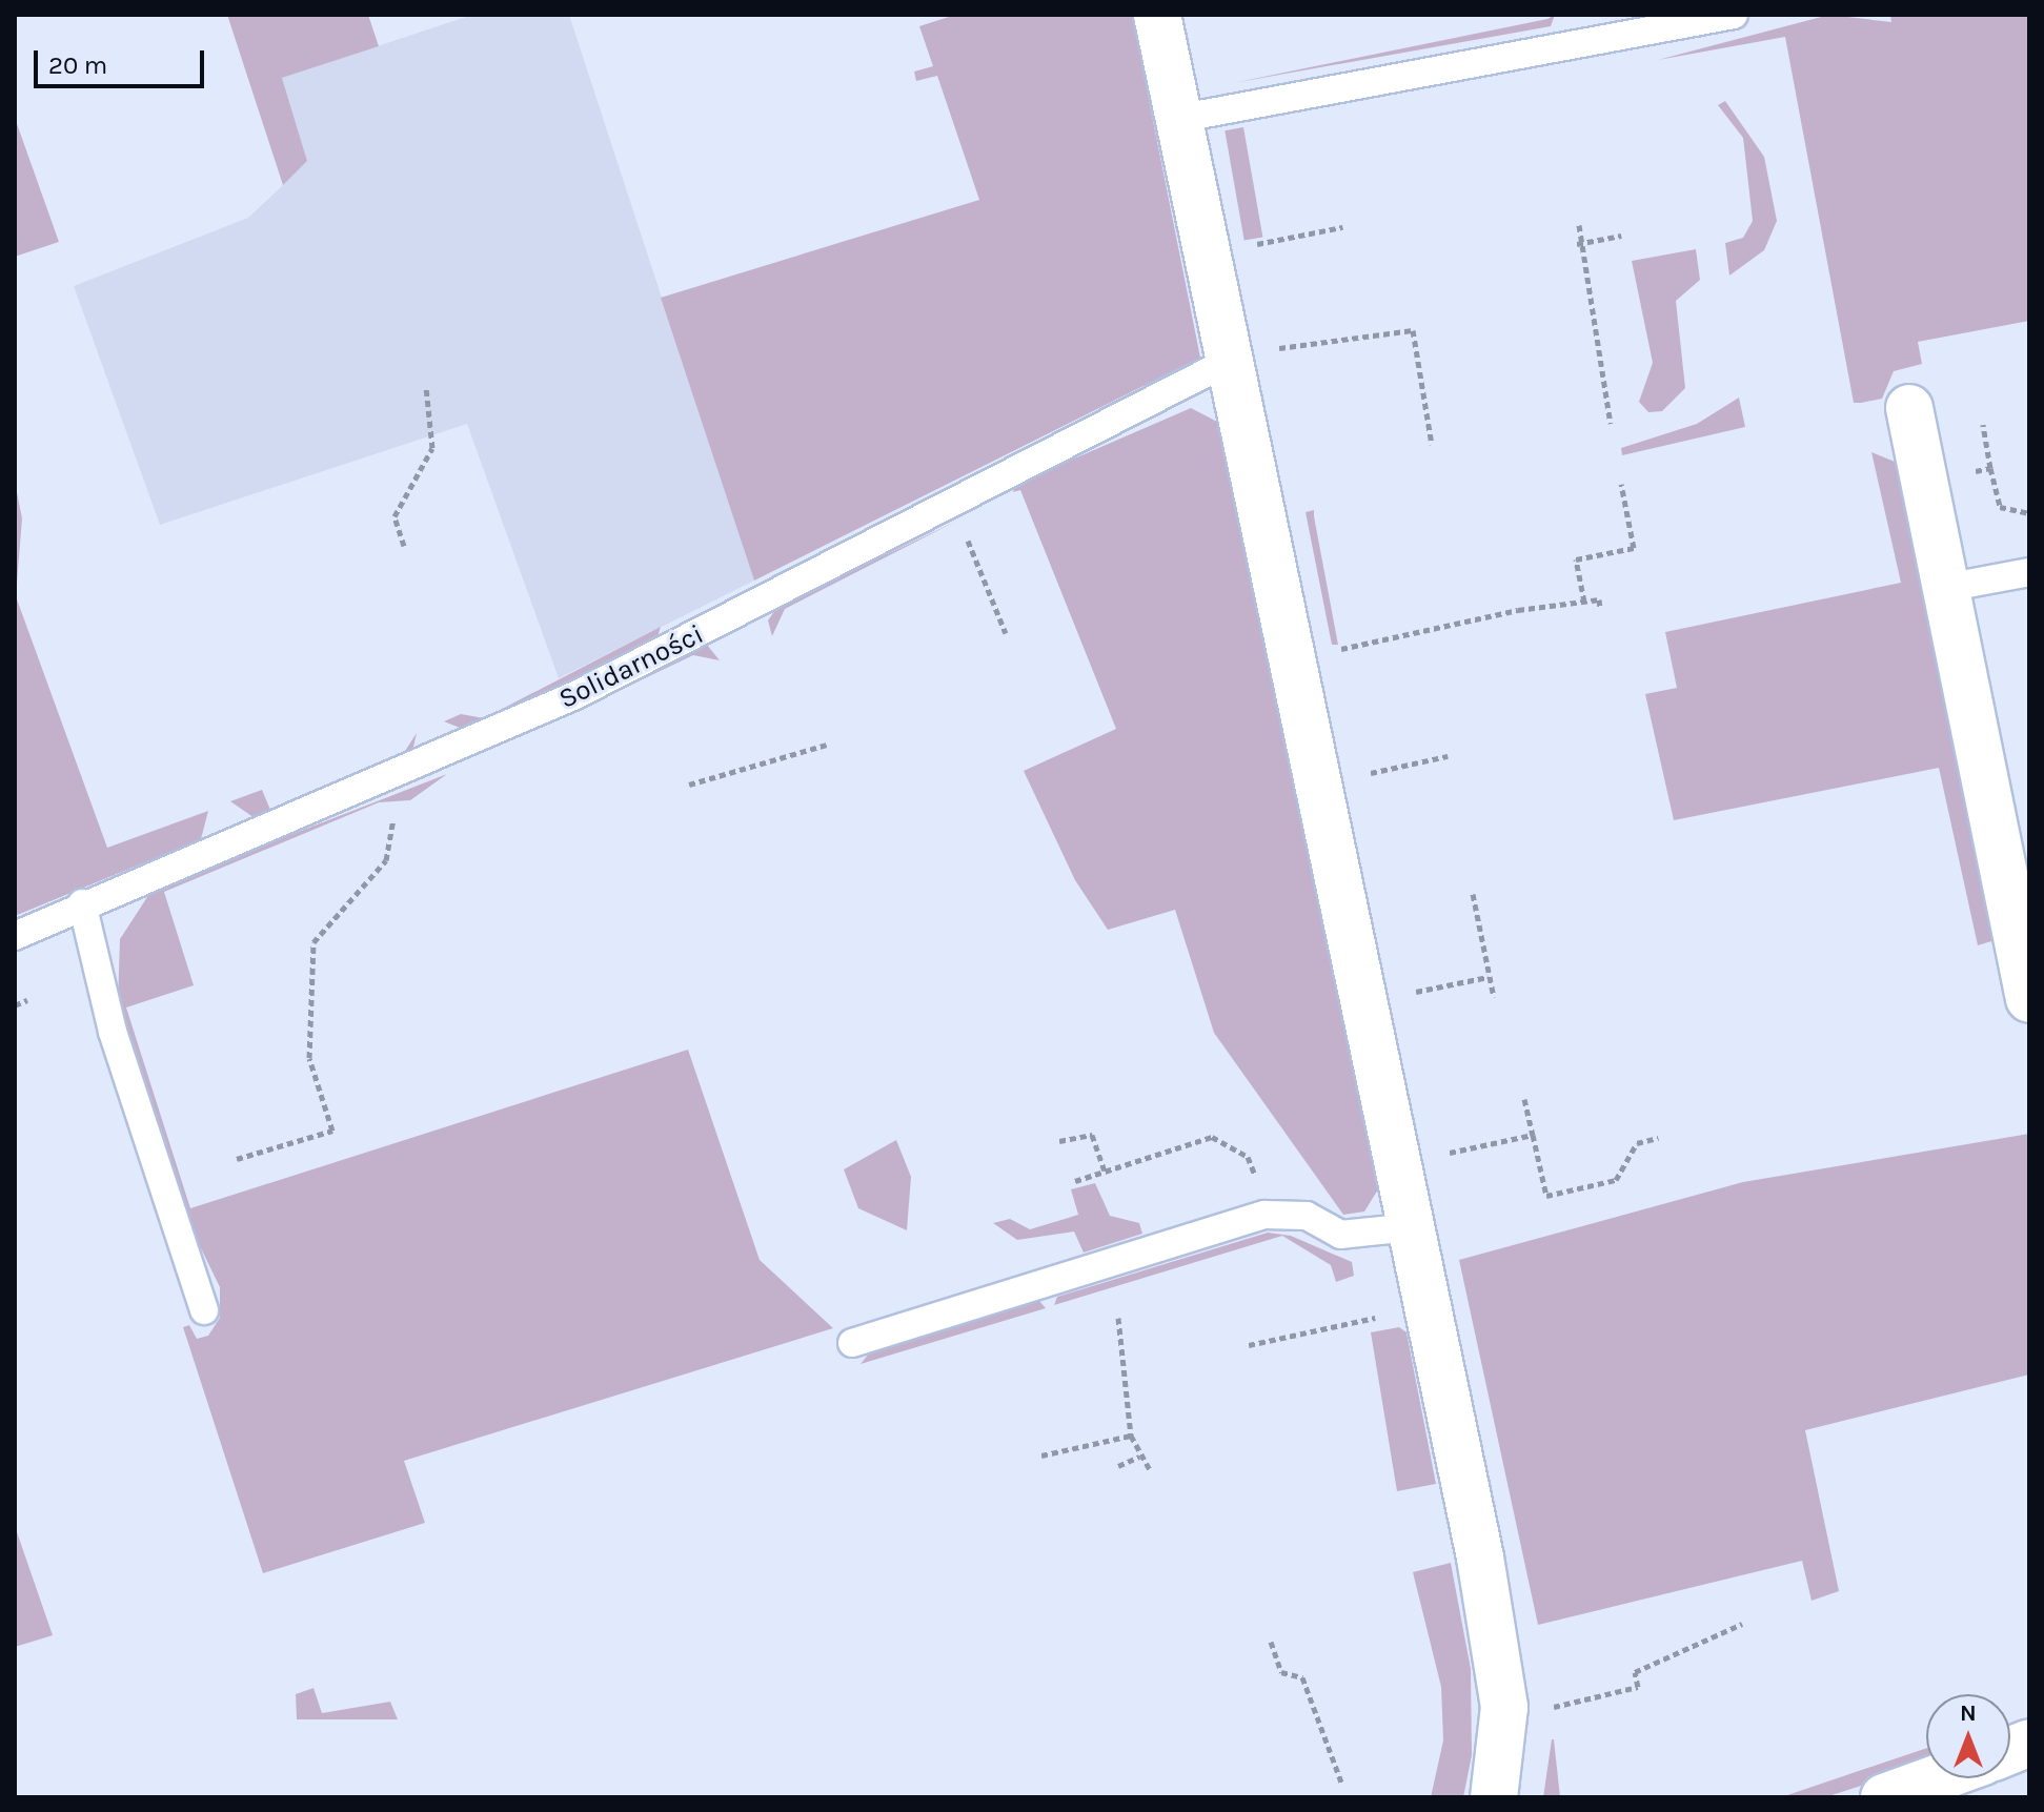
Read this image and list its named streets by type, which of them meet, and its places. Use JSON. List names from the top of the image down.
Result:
{
  "streets": {
    "lane": ["Solidarności"]
  },
  "scale_bar": "20 m",
  "north": "top"
}
